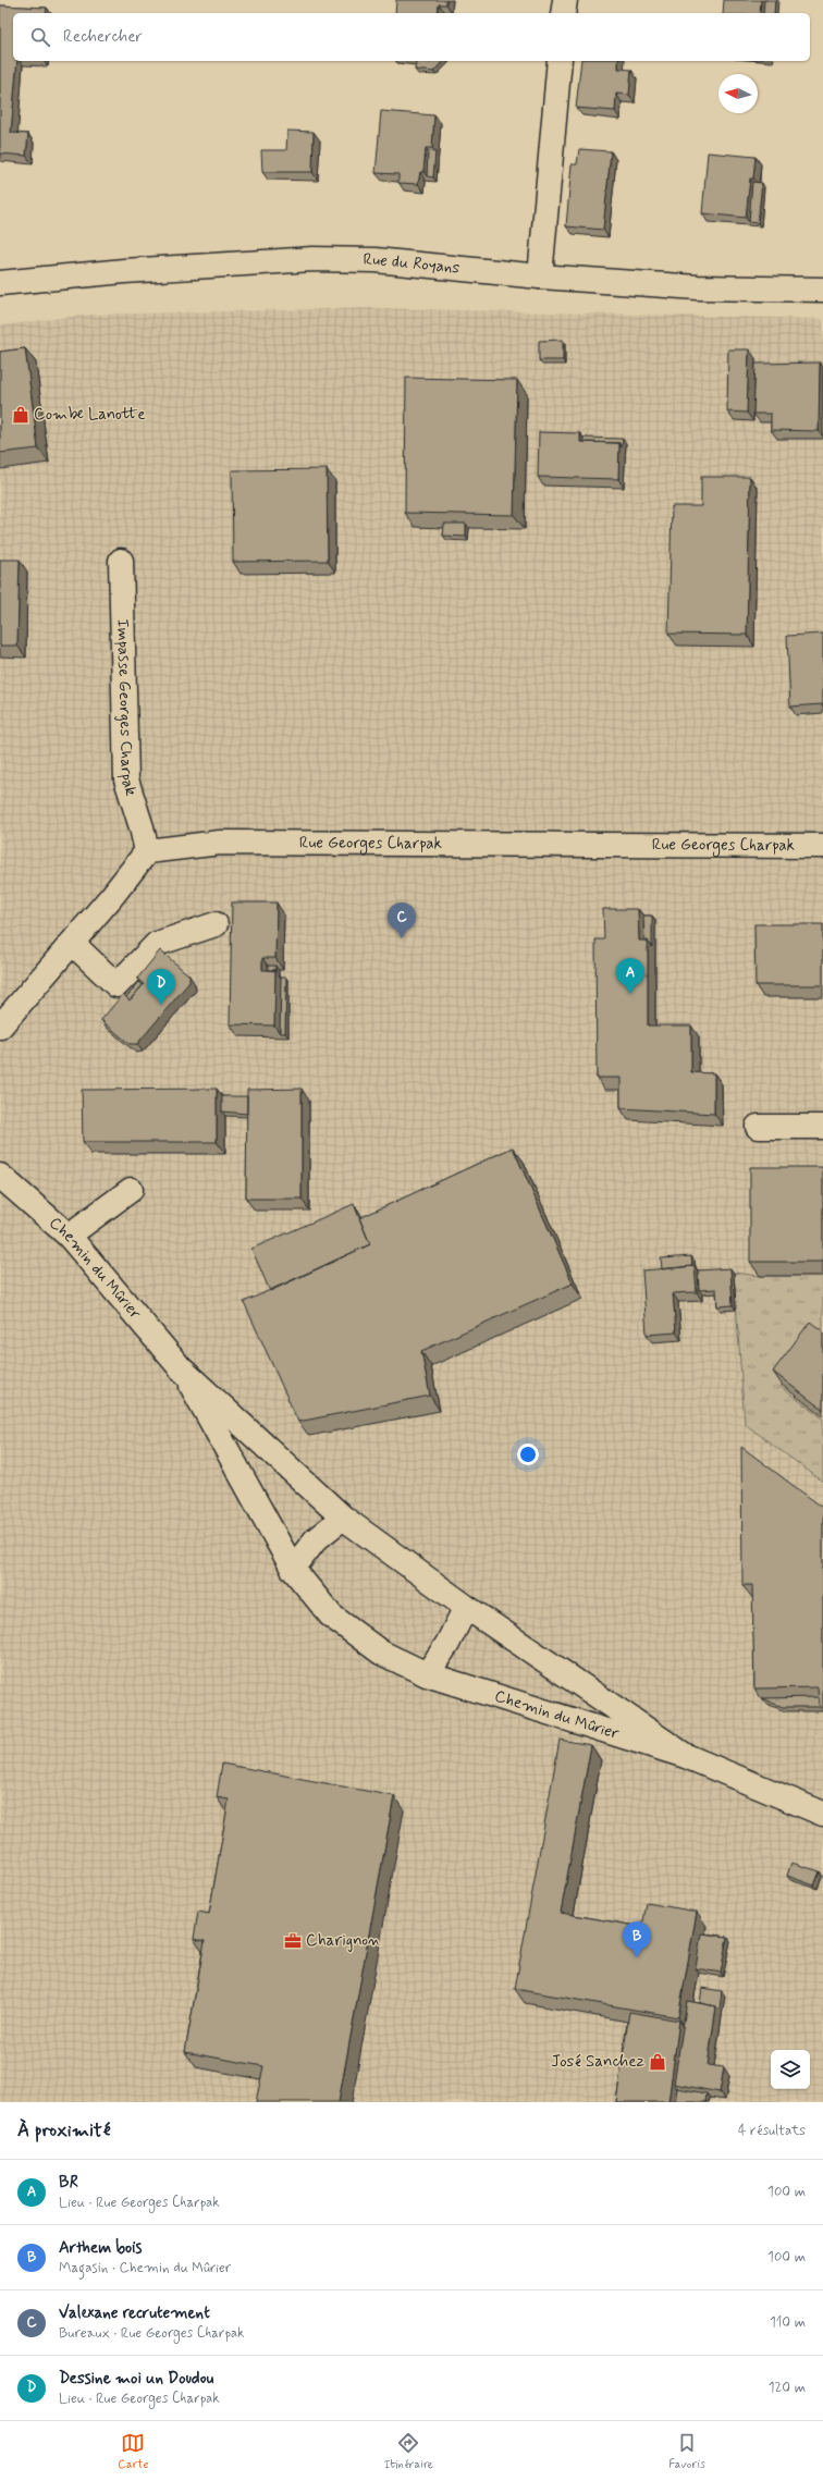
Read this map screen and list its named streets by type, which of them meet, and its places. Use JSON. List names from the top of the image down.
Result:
{
  "streets": {
    "street": [
      "Rue du Royans",
      "Impasse Georges Charpak",
      "Rue Georges Charpak",
      "Chemin du Mûrier"
    ]
  },
  "crossings": [
    ["Impasse Georges Charpak", "Rue Georges Charpak"]
  ],
  "places": {
    "shop": ["Combe Lanotte", "José Sanchez"],
    "office": ["Charignon"]
  },
  "north": "left",
  "page": {
    "search": "Rechercher",
    "pins": [
      "C",
      "A",
      "D",
      "B"
    ],
    "heading": ["À proximité", "4 résultats"],
    "list": [
      {
        "mark": "A",
        "name": "BR",
        "note": "Lieu · Rue Georges Charpak",
        "value": "100 m"
      },
      {
        "mark": "B",
        "name": "Arthem bois",
        "note": "Magasin · Chemin du Mûrier",
        "value": "100 m"
      },
      {
        "mark": "C",
        "name": "Valexane recrutement",
        "note": "Bureaux · Rue Georges Charpak",
        "value": "110 m"
      },
      {
        "mark": "D",
        "name": "Dessine moi un Doudou",
        "note": "Lieu · Rue Georges Charpak",
        "value": "120 m"
      }
    ],
    "nav": ["Carte", "Itinéraire", "Favoris"]
  }
}
